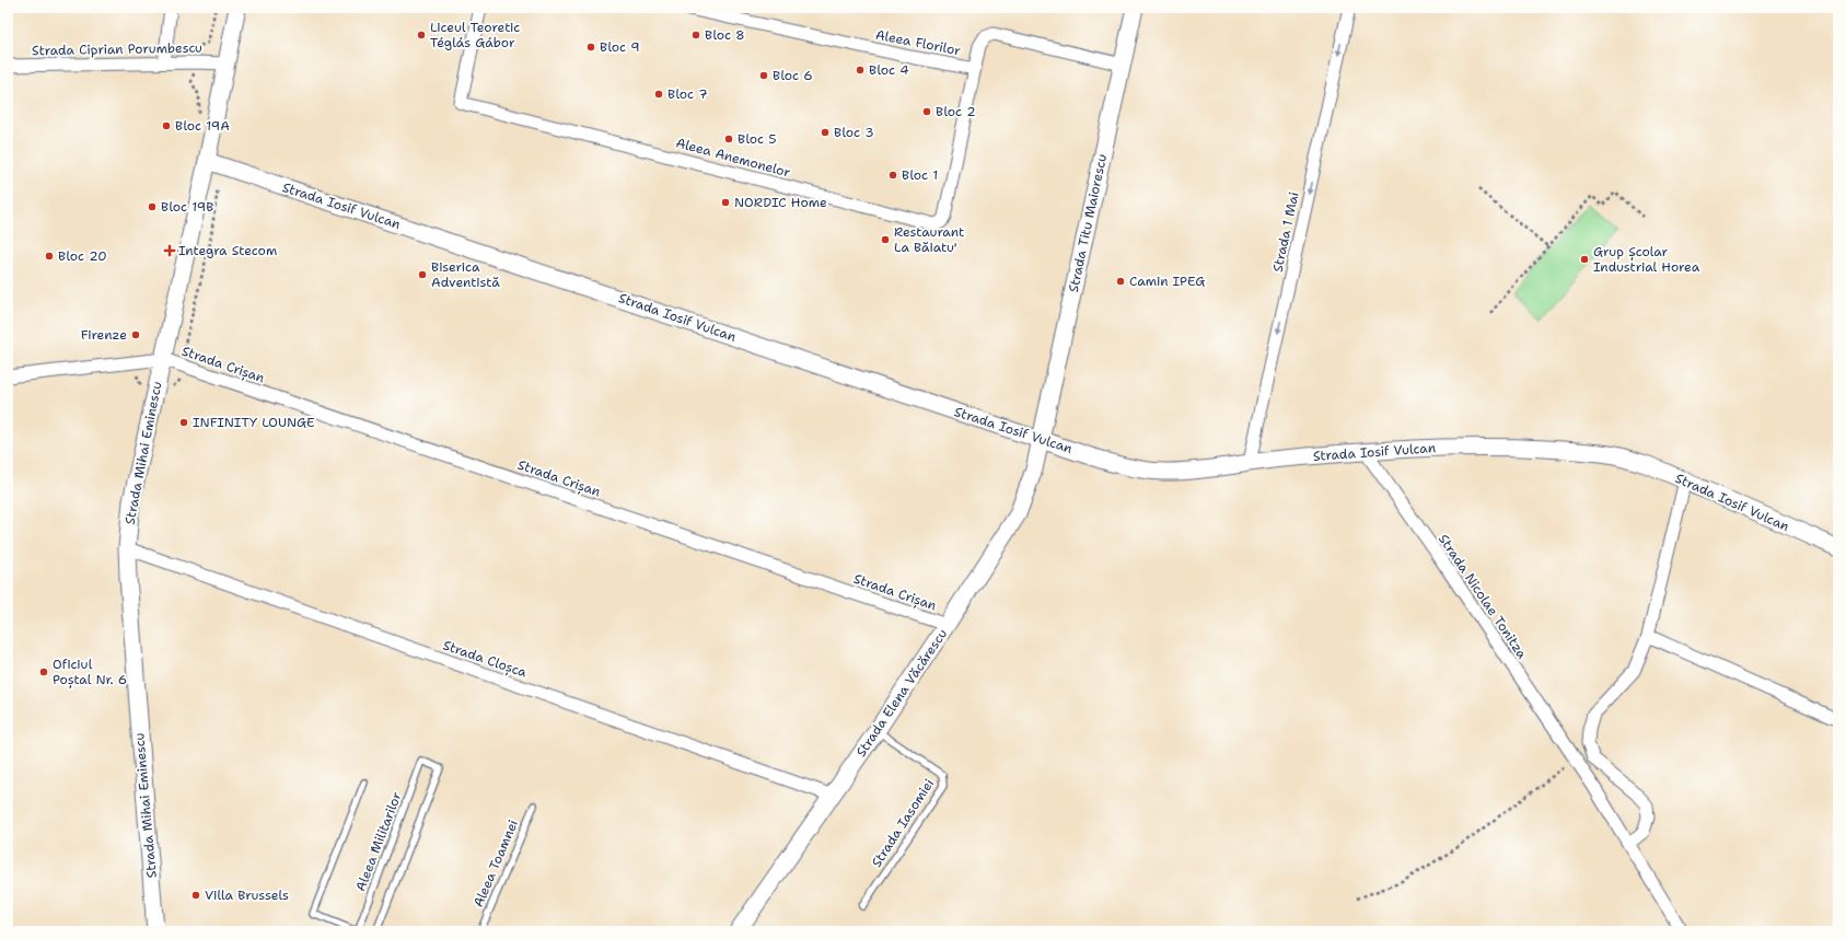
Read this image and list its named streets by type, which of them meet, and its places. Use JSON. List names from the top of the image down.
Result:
{
  "streets": {
    "street": [
      "Aleea Florilor",
      "Strada Ciprian Porumbescu",
      "Aleea Anemonelor",
      "Strada Iosif Vulcan",
      "Strada Titu Maiorescu",
      "Strada 1 Mai",
      "Strada Crișan",
      "Strada Mihai Eminescu",
      "Strada Nicolae Tonitza",
      "Strada Cloșca",
      "Strada Elena Văcărescu"
    ],
    "lane": ["Strada Iasomiei", "Aleea Militarilor", "Aleea Toamnei"]
  },
  "crossings": [
    ["Aleea Florilor", "Aleea Anemonelor"],
    ["Aleea Florilor", "Strada Titu Maiorescu"],
    ["Strada Ciprian Porumbescu", "Strada Mihai Eminescu"],
    ["Strada Iosif Vulcan", "Strada Titu Maiorescu"],
    ["Strada Iosif Vulcan", "Strada 1 Mai"],
    ["Strada Iosif Vulcan", "Strada Mihai Eminescu"],
    ["Strada Iosif Vulcan", "Strada Nicolae Tonitza"],
    ["Strada Iosif Vulcan", "Strada Elena Văcărescu"],
    ["Strada Titu Maiorescu", "Strada Elena Văcărescu"],
    ["Strada Crișan", "Strada Mihai Eminescu"],
    ["Strada Crișan", "Strada Elena Văcărescu"],
    ["Strada Mihai Eminescu", "Strada Cloșca"],
    ["Strada Cloșca", "Strada Elena Văcărescu"],
    ["Strada Elena Văcărescu", "Strada Iasomiei"]
  ],
  "one_way": ["Strada 1 Mai"],
  "places": {
    "other": [
      "Liceul Teoretic Téglás Gábor",
      "Bloc 8",
      "Bloc 9",
      "Bloc 4",
      "Bloc 6",
      "Bloc 7",
      "Bloc 2",
      "Bloc 19A",
      "Bloc 3",
      "Bloc 5",
      "Bloc 1",
      "NORDIC Home",
      "Bloc 19B",
      "Restaurant La Băiatu'",
      "Bloc 20",
      "Grup Școlar Industrial Horea",
      "Biserica Adventistă",
      "Camin IPEG",
      "Firenze",
      "INFINITY LOUNGE",
      "Oficiul Poștal Nr. 6",
      "Villa Brussels"
    ],
    "health": ["Integra Stecom"]
  }
}
